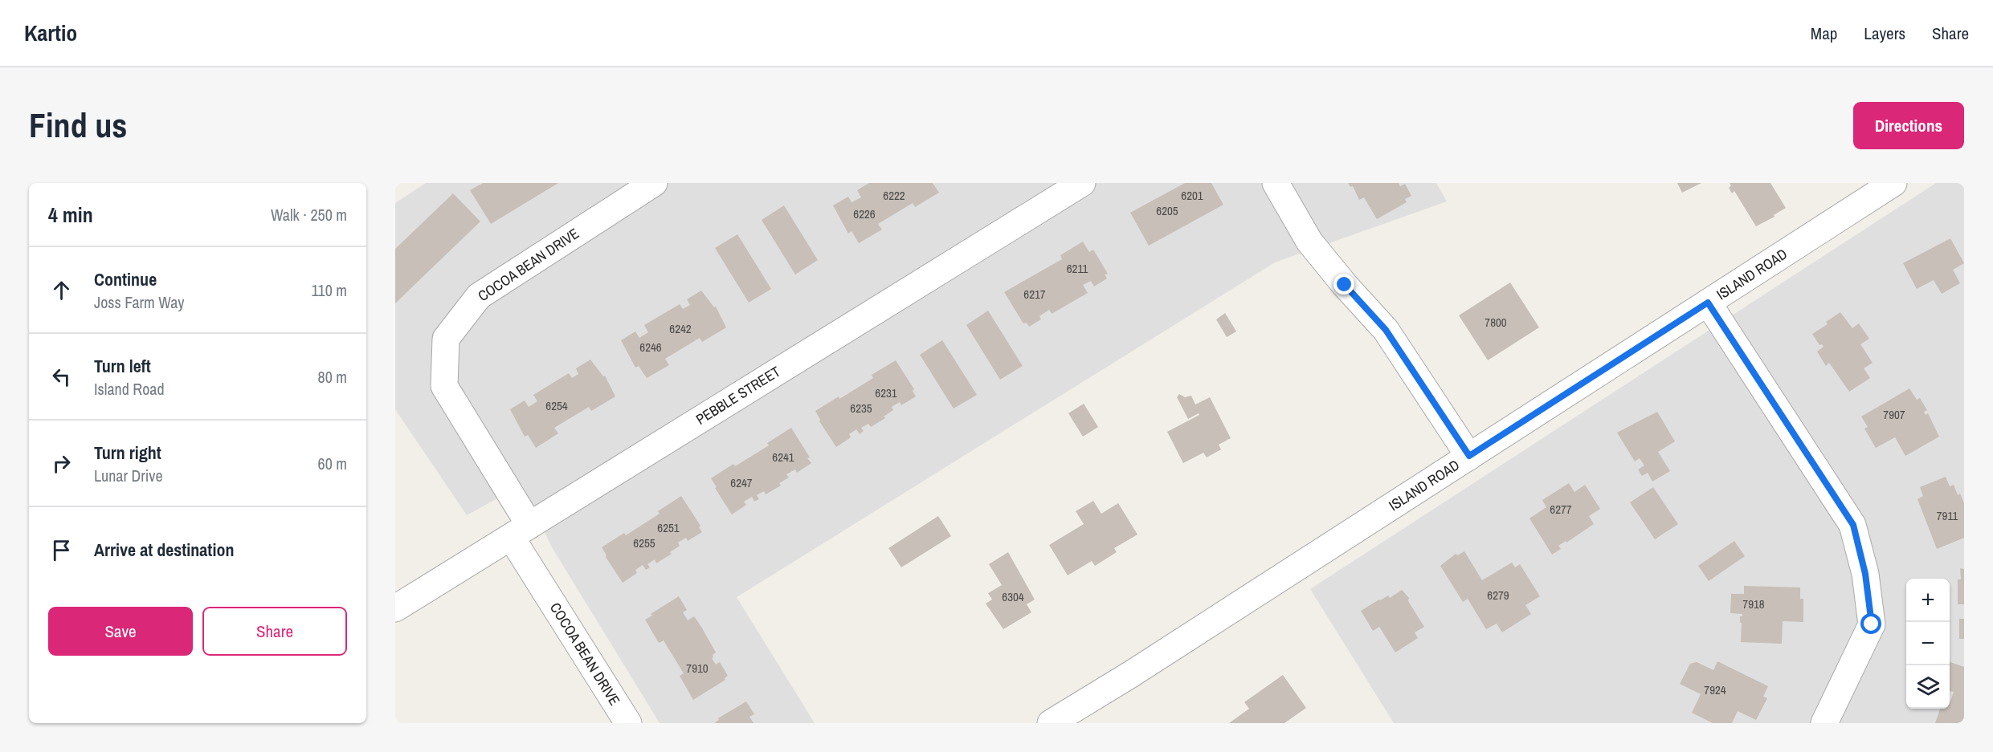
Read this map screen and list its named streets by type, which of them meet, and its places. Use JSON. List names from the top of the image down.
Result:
{
  "streets": {
    "street": ["COCOA BEAN DRIVE", "ISLAND ROAD", "PEBBLE STREET"]
  },
  "crossings": [
    ["COCOA BEAN DRIVE", "PEBBLE STREET"]
  ],
  "house_numbers": [
    "6222",
    "6201",
    "6205",
    "6226",
    "6211",
    "6217",
    "7800",
    "6242",
    "6246",
    "6231",
    "6254",
    "6235",
    "7907",
    "6241",
    "6247",
    "6277",
    "7911",
    "6251",
    "6255",
    "6279",
    "6304",
    "7918",
    "7910",
    "7924"
  ],
  "page": {
    "header": "Kartio",
    "nav": ["Map", "Layers", "Share"],
    "buttons": [
      "Directions",
      ["Save", "Share"]
    ],
    "title": "Find us",
    "heading": ["4 min", "Walk · 250 m"],
    "list": [
      ["Continue", "Joss Farm Way", "110 m"],
      ["Turn left", "Island Road", "80 m"],
      ["Turn right", "Lunar Drive", "60 m"],
      "Arrive at destination"
    ],
    "map_buttons": ["+", "−"]
  }
}
